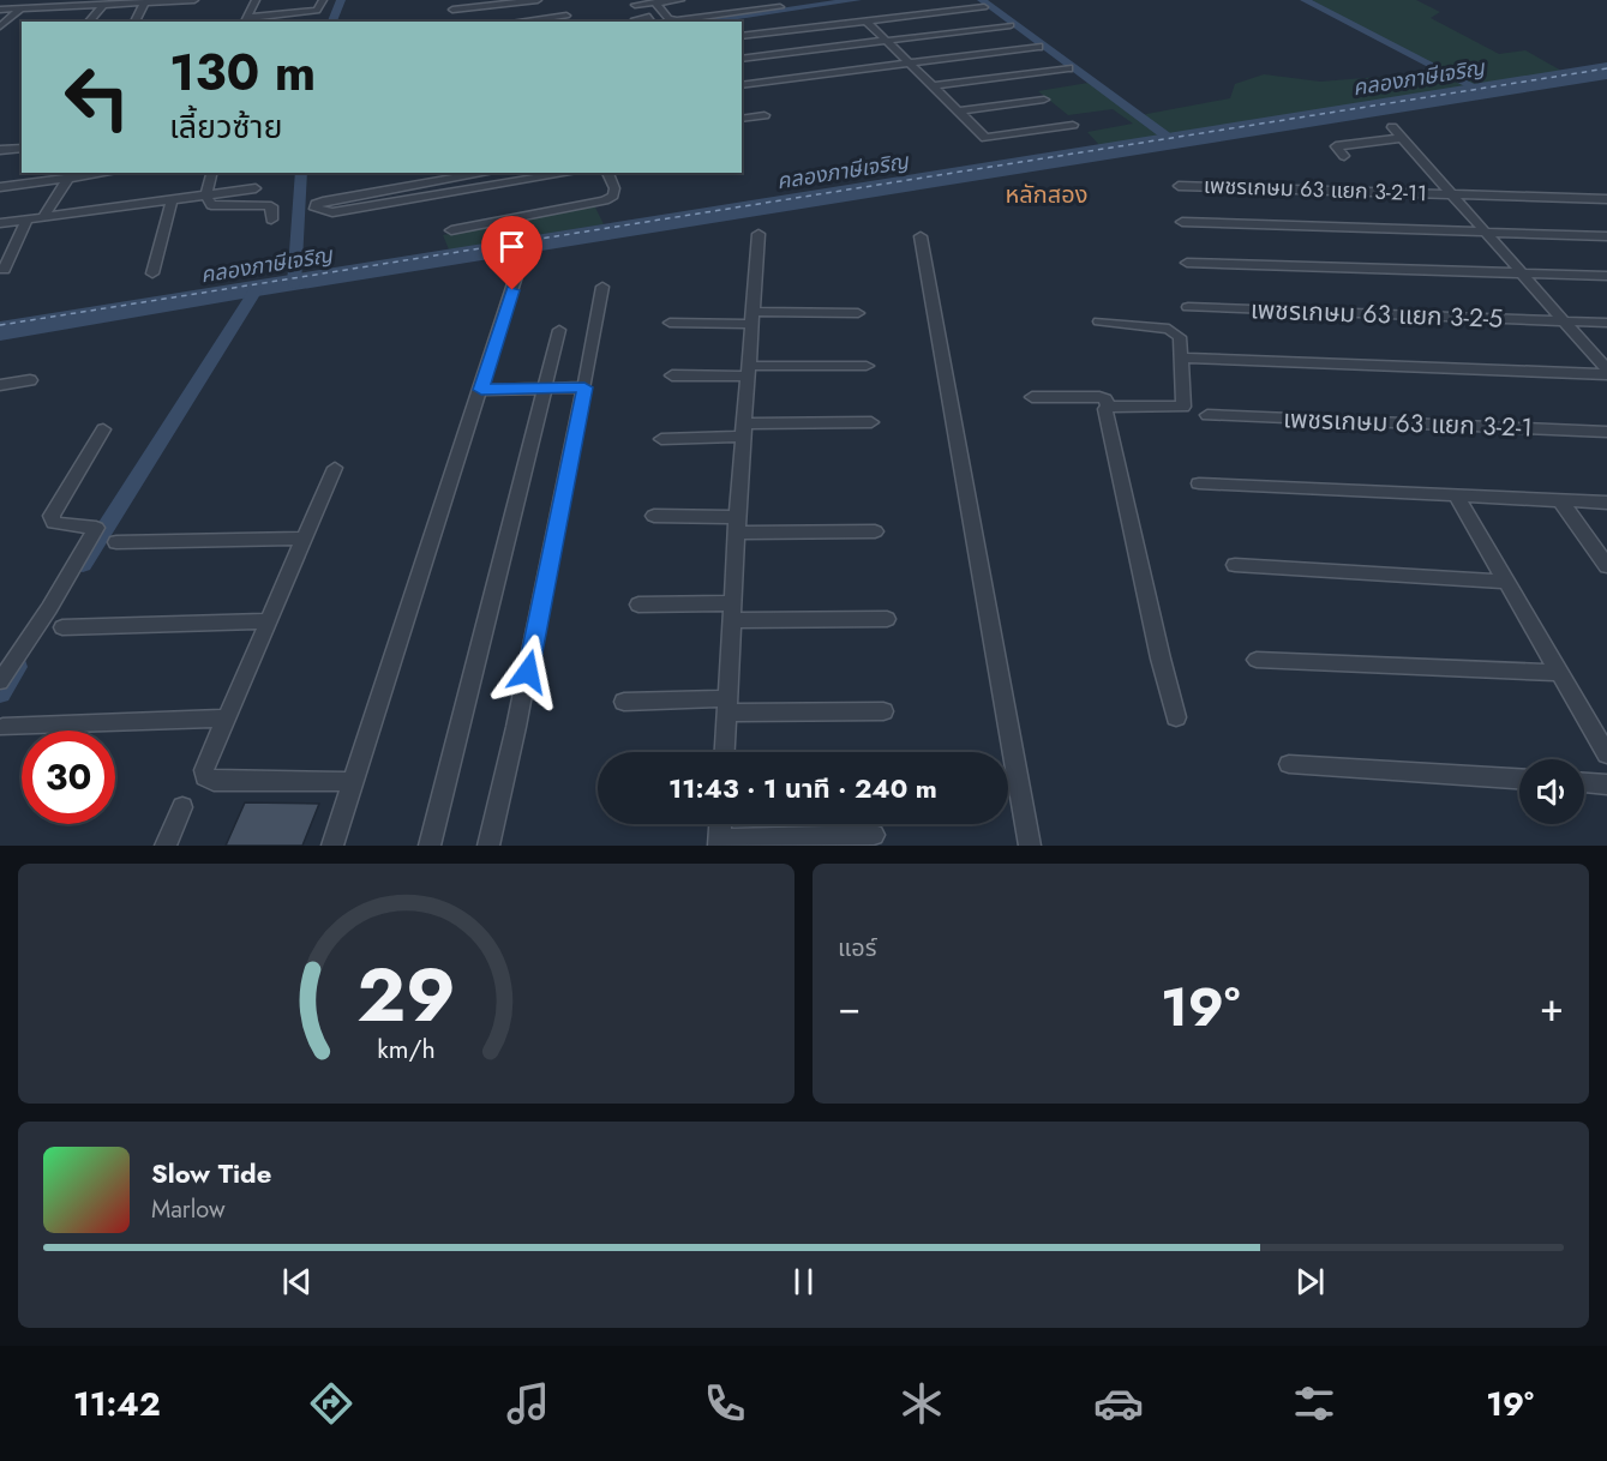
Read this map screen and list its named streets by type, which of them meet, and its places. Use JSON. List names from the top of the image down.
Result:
{
  "streets": {
    "street": ["เพชรเกษม 63 แยก 3-2-11", "เพชรเกษม 63 แยก 3-2-5", "เพชรเกษม 63 แยก 3-2-1"]
  },
  "districts": ["หลักสอง"],
  "water": ["คลองภาษีเจริญ"],
  "page": {
    "turn": ["130 m", "เลี้ยวซ้าย"],
    "limit": "30",
    "trip": "11:43 · 1 นาที · 240 m",
    "tile": "แอร์",
    "heat": ["−", "19°", "+"],
    "song": ["Slow Tide", "Marlow"],
    "tabs": ["11:42", "19°"],
    "gauge": ["29", "km/h"]
  }
}
